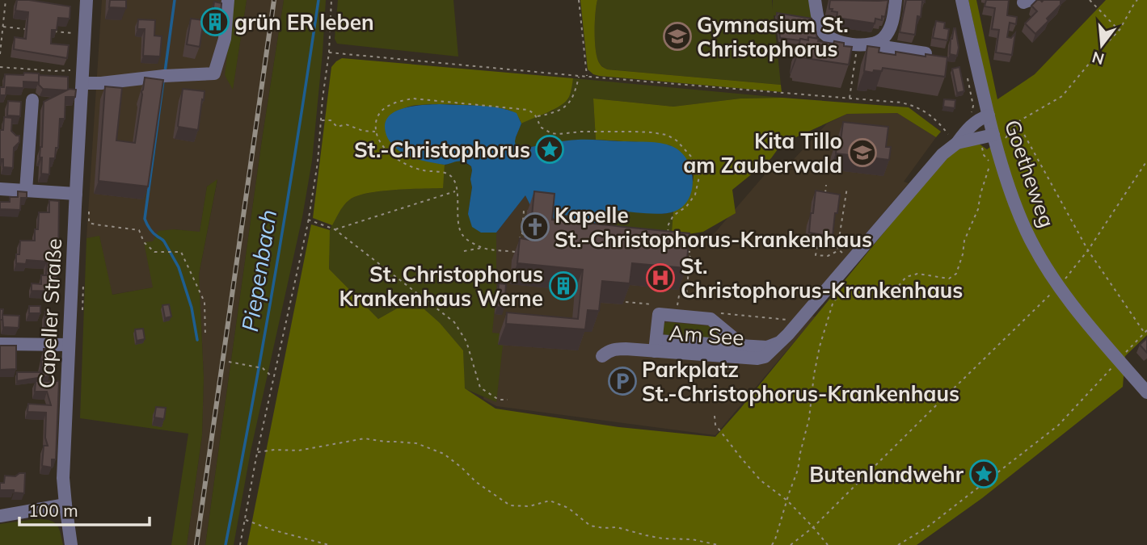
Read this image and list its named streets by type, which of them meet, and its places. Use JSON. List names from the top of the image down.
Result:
{
  "streets": {
    "street": ["Goetheweg", "Capeller Straße", "Am See"]
  },
  "crossings": [
    ["Goetheweg", "Am See"]
  ],
  "water": ["Piepenbach"],
  "places": {
    "building": ["grün ER leben", "St. Christophorus Krankenhaus Werne"],
    "school or university": ["Gymnasium St. Christophorus", "Kita Tillo am Zauberwald"],
    "place": ["St.-Christophorus", "Butenlandwehr"],
    "church": ["Kapelle St.-Christophorus-Krankenhaus"],
    "hospital": ["St. Christophorus-Krankenhaus"],
    "parking": ["Parkplatz St.-Christophorus-Krankenhaus"]
  },
  "scale_bar": "100 m",
  "north": "bottom"
}
